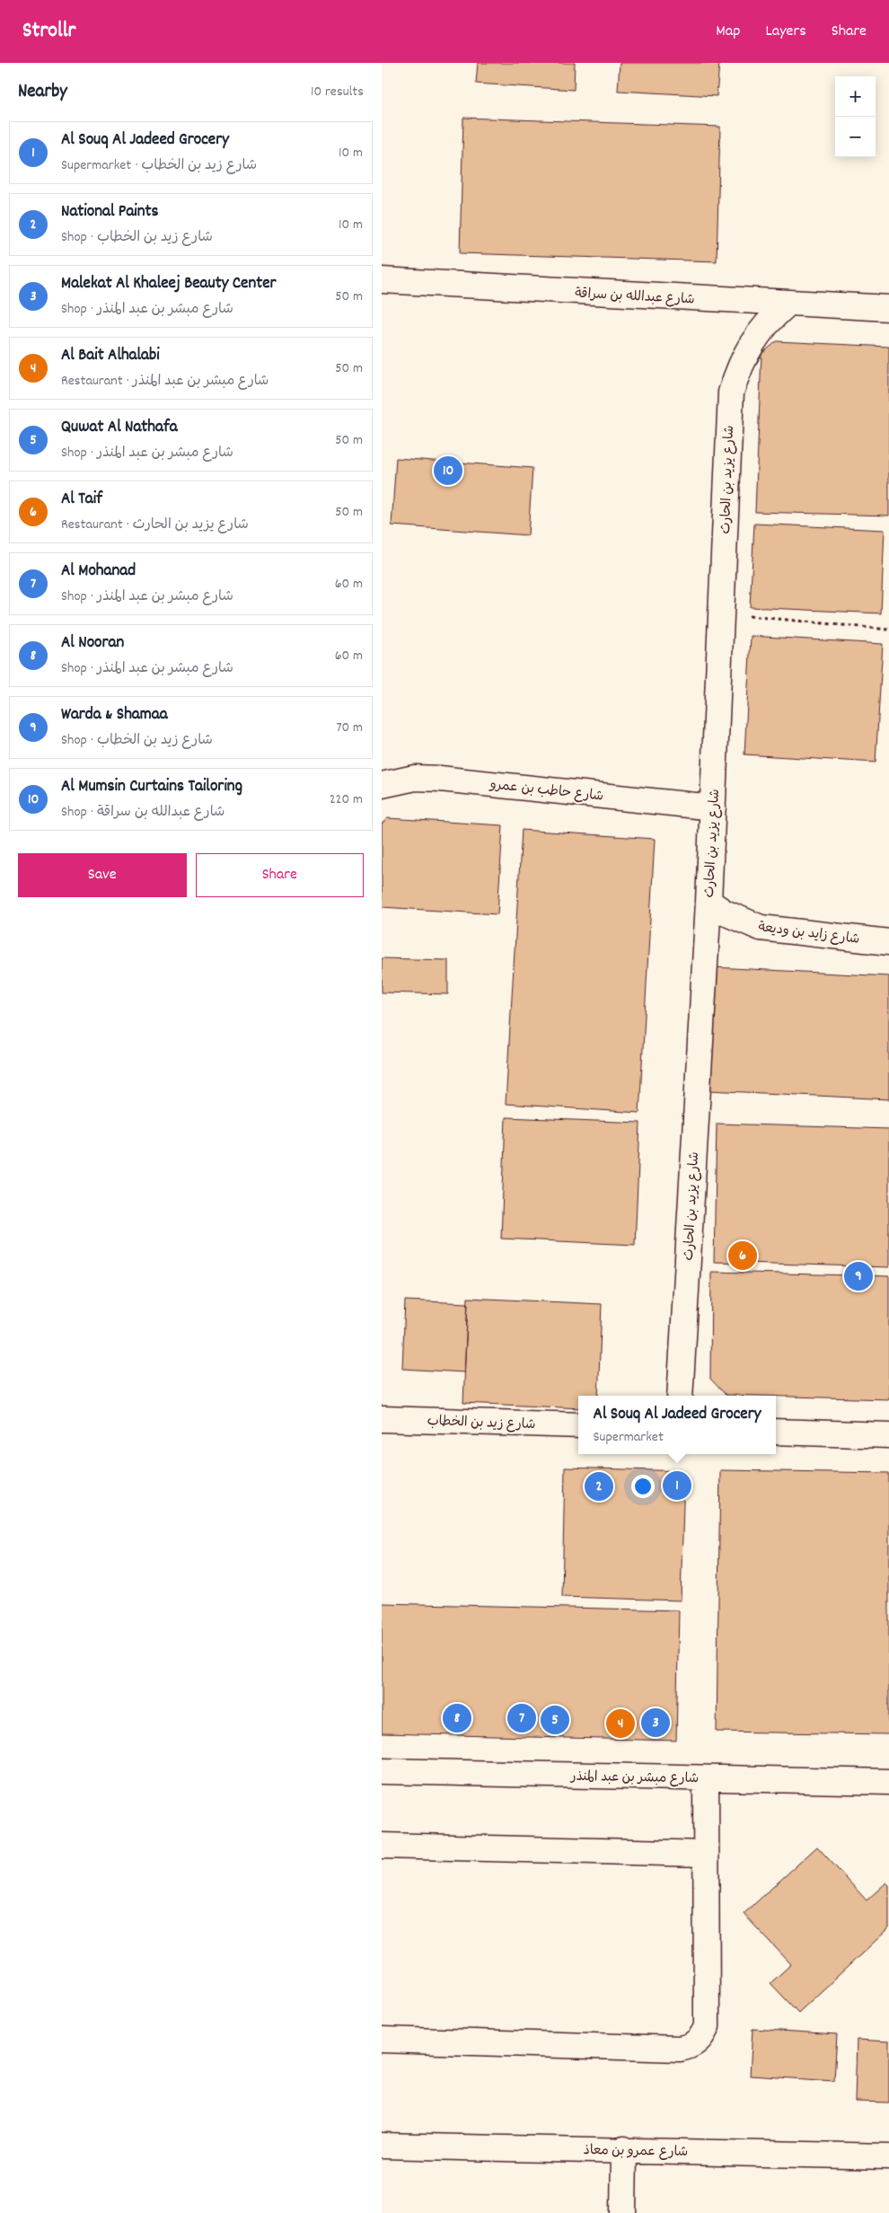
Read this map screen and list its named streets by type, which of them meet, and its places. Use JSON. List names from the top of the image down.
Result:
{
  "streets": {
    "street": [
      "شارع عبدالله بن سراقة",
      "شارع يزيد بن الحارث",
      "شارع حاطب بن عمرو",
      "شارع زايد بن وديعة",
      "شارع زيد بن الخطاب",
      "شارع مبشر بن عبد المنذر",
      "شارع عمرو بن معاذ"
    ]
  },
  "crossings": [
    ["شارع عبدالله بن سراقة", "شارع يزيد بن الحارث"],
    ["شارع يزيد بن الحارث", "شارع حاطب بن عمرو"],
    ["شارع يزيد بن الحارث", "شارع زايد بن وديعة"]
  ],
  "page": {
    "header": "Strollr",
    "nav": ["Map", "Layers", "Share"],
    "heading": ["Nearby", "10 results"],
    "map_buttons": ["+", "−"],
    "list": [
      {
        "mark": "1",
        "name": "Al Souq Al Jadeed Grocery",
        "note": "Supermarket · شارع زيد بن الخطاب",
        "value": "10 m"
      },
      {
        "mark": "2",
        "name": "National Paints",
        "note": "Shop · شارع زيد بن الخطاب",
        "value": "10 m"
      },
      {
        "mark": "3",
        "name": "Malekat Al Khaleej Beauty Center",
        "note": "Shop · شارع مبشر بن عبد المنذر",
        "value": "50 m"
      },
      {
        "mark": "4",
        "name": "Al Bait Alhalabi",
        "note": "Restaurant · شارع مبشر بن عبد المنذر",
        "value": "50 m"
      },
      {
        "mark": "5",
        "name": "Quwat Al Nathafa",
        "note": "Shop · شارع مبشر بن عبد المنذر",
        "value": "50 m"
      },
      {
        "mark": "6",
        "name": "Al Taif",
        "note": "Restaurant · شارع يزيد بن الحارث",
        "value": "50 m"
      },
      {
        "mark": "7",
        "name": "Al Mohanad",
        "note": "Shop · شارع مبشر بن عبد المنذر",
        "value": "60 m"
      },
      {
        "mark": "8",
        "name": "Al Nooran",
        "note": "Shop · شارع مبشر بن عبد المنذر",
        "value": "60 m"
      },
      {
        "mark": "9",
        "name": "Warda & Shamaa",
        "note": "Shop · شارع زيد بن الخطاب",
        "value": "70 m"
      },
      {
        "mark": "10",
        "name": "Al Mumsin Curtains Tailoring",
        "note": "Shop · شارع عبدالله بن سراقة",
        "value": "220 m"
      }
    ],
    "pins": [
      "10",
      "6",
      "9",
      "1",
      "2",
      "7",
      "8",
      "5",
      "3",
      "4"
    ],
    "buttons": ["Save", "Share"],
    "popup": ["Al Souq Al Jadeed Grocery", "Supermarket"]
  }
}
